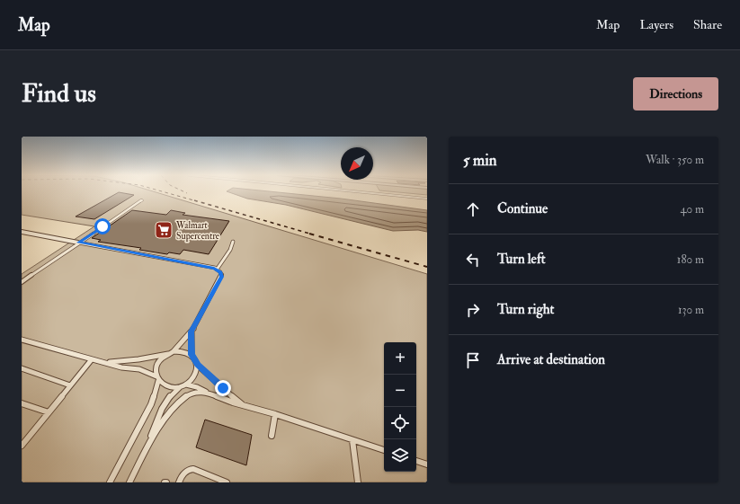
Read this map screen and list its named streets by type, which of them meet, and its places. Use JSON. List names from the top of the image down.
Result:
{
  "places": {
    "supermarket": ["Walmart Supercentre"]
  },
  "north": "bottom left",
  "page": {
    "header": "Map",
    "nav": ["Map", "Layers", "Share"],
    "buttons": "Directions",
    "title": "Find us",
    "heading": ["5 min", "Walk · 350 m"],
    "list": [
      ["Continue", "40 m"],
      ["Turn left", "180 m"],
      ["Turn right", "130 m"],
      "Arrive at destination"
    ],
    "map_buttons": ["+", "−"]
  }
}
